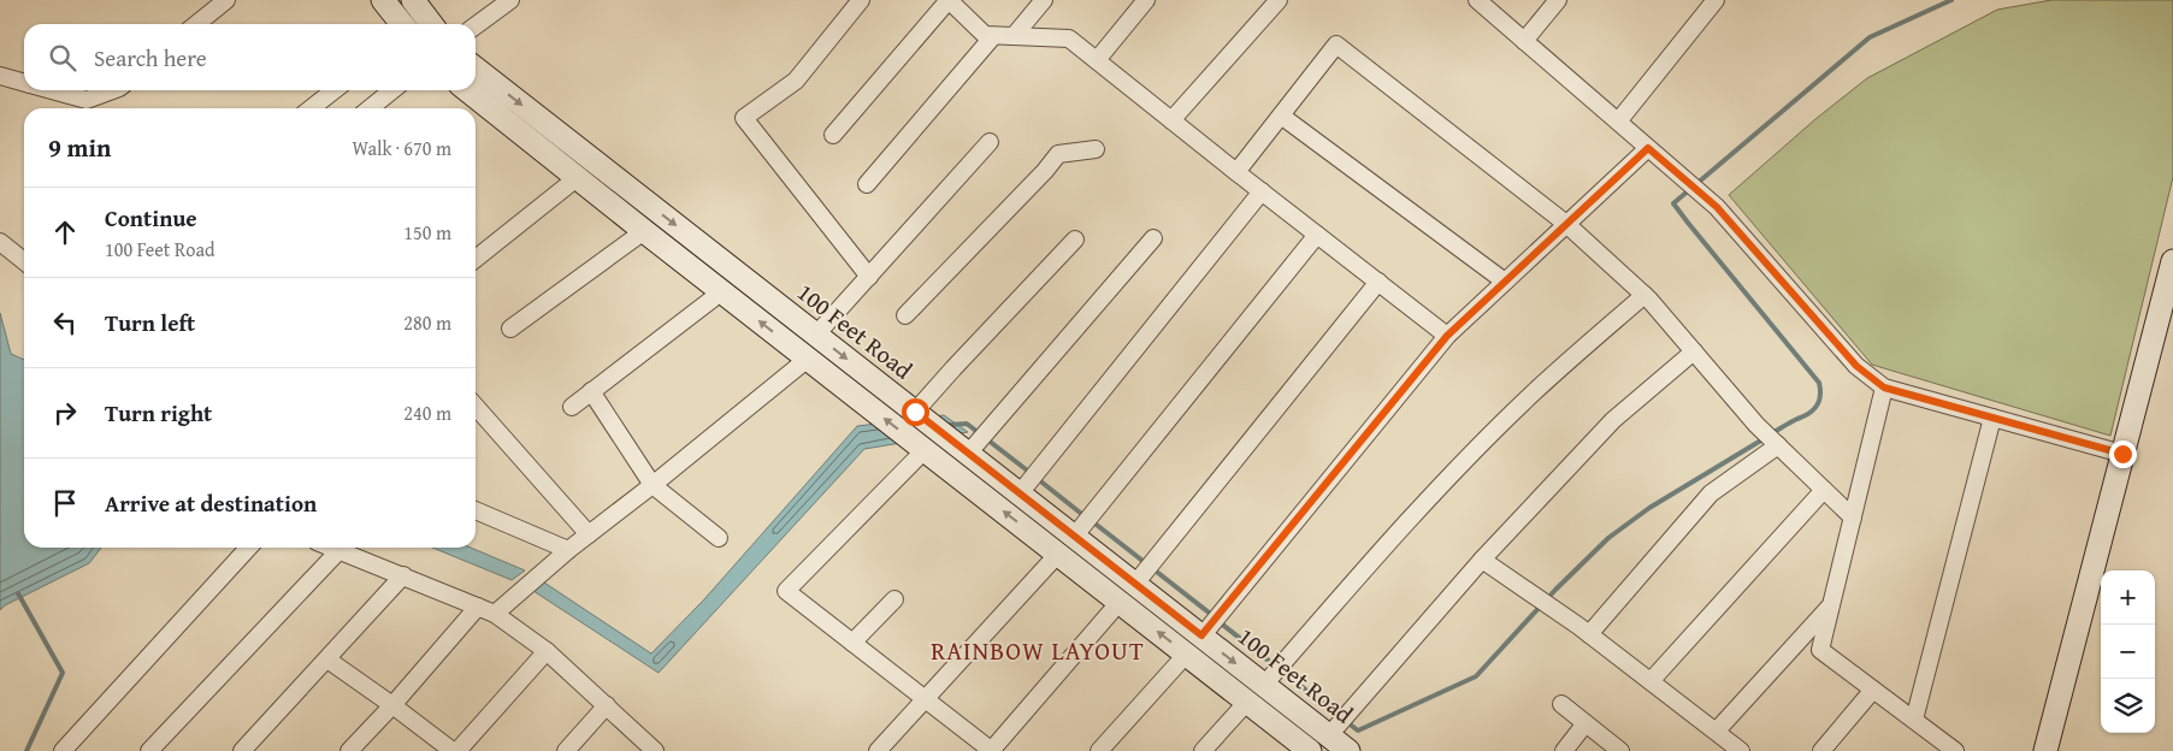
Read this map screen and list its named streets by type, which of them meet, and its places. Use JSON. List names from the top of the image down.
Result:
{
  "streets": {
    "main road": ["100 Feet Road"]
  },
  "districts": ["RAINBOW LAYOUT"],
  "page": {
    "search": "Search here",
    "heading": ["9 min", "Walk · 670 m"],
    "list": [
      ["Continue", "100 Feet Road", "150 m"],
      ["Turn left", "280 m"],
      ["Turn right", "240 m"],
      "Arrive at destination"
    ],
    "map_buttons": ["+", "−"]
  }
}
